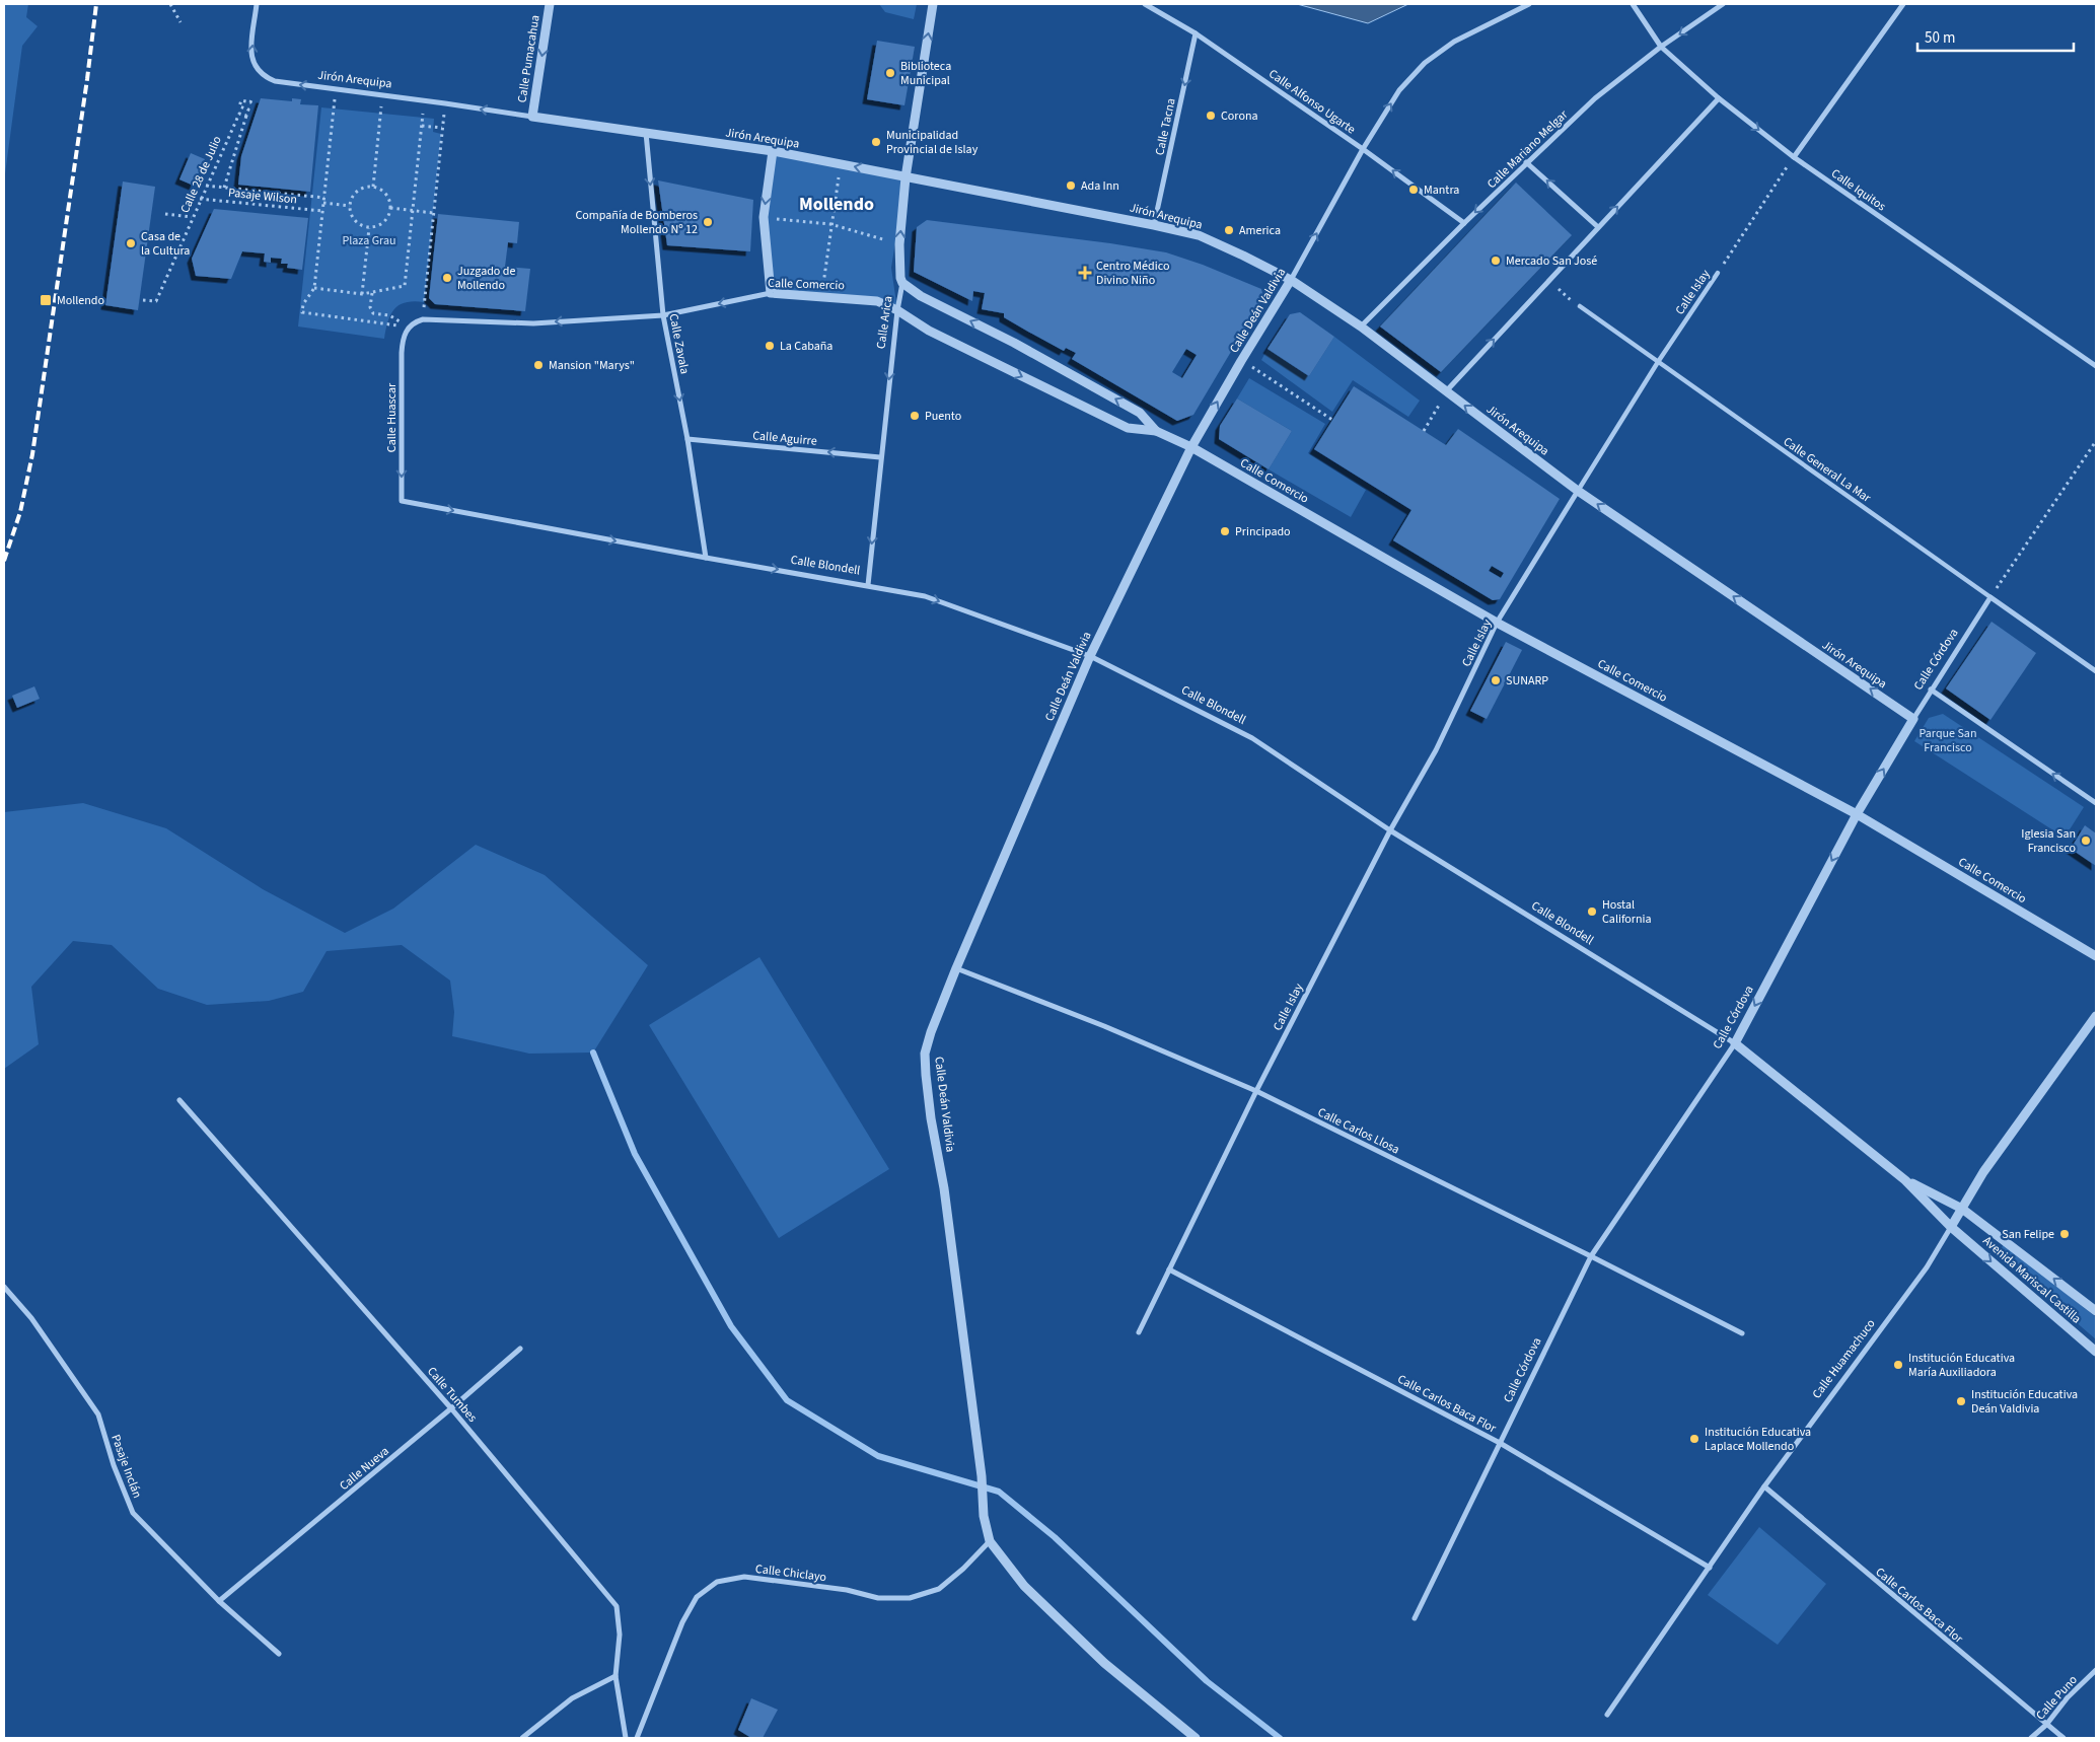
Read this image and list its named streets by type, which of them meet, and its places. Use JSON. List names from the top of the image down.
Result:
{
  "streets": {
    "street": [
      "Calle Pumacahua",
      "Jirón Arequipa",
      "Calle Alfonso Ugarte",
      "Calle Tacna",
      "Calle Mariano Melgar",
      "Calle Iquitos",
      "Calle Comercio",
      "Calle Islay",
      "Calle Deán Valdivia",
      "Calle Arica",
      "Calle Zavala",
      "Calle Huascar",
      "Calle Aguirre",
      "Calle General La Mar",
      "Calle Blondell",
      "Calle Córdova",
      "Calle Carlos Llosa",
      "Avenida Mariscal Castilla",
      "Calle Huamachuco",
      "Calle Tumbes",
      "Calle Carlos Baca Flor",
      "Pasaje Inclán",
      "Calle Nueva",
      "Calle Chiclayo",
      "Calle Puno"
    ],
    "path": ["Calle 28 de Julio", "Pasaje Wilson"]
  },
  "crossings": [
    ["Calle Pumacahua", "Jirón Arequipa"],
    ["Jirón Arequipa", "Calle Tacna"],
    ["Jirón Arequipa", "Calle Mariano Melgar"],
    ["Jirón Arequipa", "Calle Islay"],
    ["Jirón Arequipa", "Calle Deán Valdivia"],
    ["Jirón Arequipa", "Calle Arica"],
    ["Jirón Arequipa", "Calle Zavala"],
    ["Jirón Arequipa", "Calle Córdova"],
    ["Calle Alfonso Ugarte", "Calle Tacna"],
    ["Calle Alfonso Ugarte", "Calle Mariano Melgar"],
    ["Calle Alfonso Ugarte", "Calle Deán Valdivia"],
    ["Calle Mariano Melgar", "Calle Iquitos"],
    ["Calle 28 de Julio", "Pasaje Wilson"],
    ["Calle Iquitos", "Calle Islay"],
    ["Calle Comercio", "Calle Islay"],
    ["Calle Comercio", "Calle Deán Valdivia"],
    ["Calle Comercio", "Calle Arica"],
    ["Calle Comercio", "Calle Zavala"],
    ["Calle Comercio", "Calle Huascar"],
    ["Calle Comercio", "Calle Córdova"],
    ["Calle Islay", "Calle General La Mar"],
    ["Calle Islay", "Calle Blondell"],
    ["Calle Islay", "Calle Carlos Llosa"],
    ["Calle Islay", "Calle Carlos Baca Flor"],
    ["Calle Deán Valdivia", "Calle Blondell"],
    ["Calle Deán Valdivia", "Calle Carlos Llosa"],
    ["Calle Deán Valdivia", "Calle Chiclayo"],
    ["Calle Arica", "Calle Aguirre"],
    ["Calle Arica", "Calle Blondell"],
    ["Calle Zavala", "Calle Aguirre"],
    ["Calle Zavala", "Calle Blondell"],
    ["Calle Huascar", "Calle Blondell"],
    ["Calle General La Mar", "Calle Córdova"],
    ["Calle Blondell", "Calle Córdova"],
    ["Calle Blondell", "Avenida Mariscal Castilla"],
    ["Calle Blondell", "Calle Huamachuco"],
    ["Calle Córdova", "Calle Carlos Llosa"],
    ["Calle Córdova", "Calle Carlos Baca Flor"],
    ["Avenida Mariscal Castilla", "Calle Huamachuco"],
    ["Calle Huamachuco", "Calle Carlos Baca Flor"],
    ["Calle Tumbes", "Calle Nueva"],
    ["Calle Carlos Baca Flor", "Calle Puno"],
    ["Pasaje Inclán", "Calle Nueva"]
  ],
  "one_way": [
    "Calle Pumacahua",
    "Jirón Arequipa",
    "Calle Tacna",
    "Calle Zavala",
    "Calle Huascar",
    "Calle Aguirre",
    "Calle Blondell"
  ],
  "districts": ["Mollendo"],
  "parks": ["Plaza Grau", "Parque San Francisco"],
  "places": {
    "other": [
      "Biblioteca Municipal",
      "Corona",
      "Municipalidad Provincial de Islay",
      "Ada Inn",
      "Mantra",
      "Compañía de Bomberos Mollendo Nº 12",
      "America",
      "Casa de la Cultura",
      "Mercado San José",
      "Juzgado de Mollendo",
      "La Cabaña",
      "Mansion \"Marys\"",
      "Puento",
      "Principado",
      "SUNARP",
      "Iglesia San Francisco",
      "Hostal California",
      "San Felipe",
      "Institución Educativa María Auxiliadora",
      "Institución Educativa Deán Valdivia",
      "Institución Educativa Laplace Mollendo"
    ],
    "health": ["Centro Médico Divino Niño"],
    "transit": ["Mollendo"]
  },
  "scale_bar": "50 m"
}
